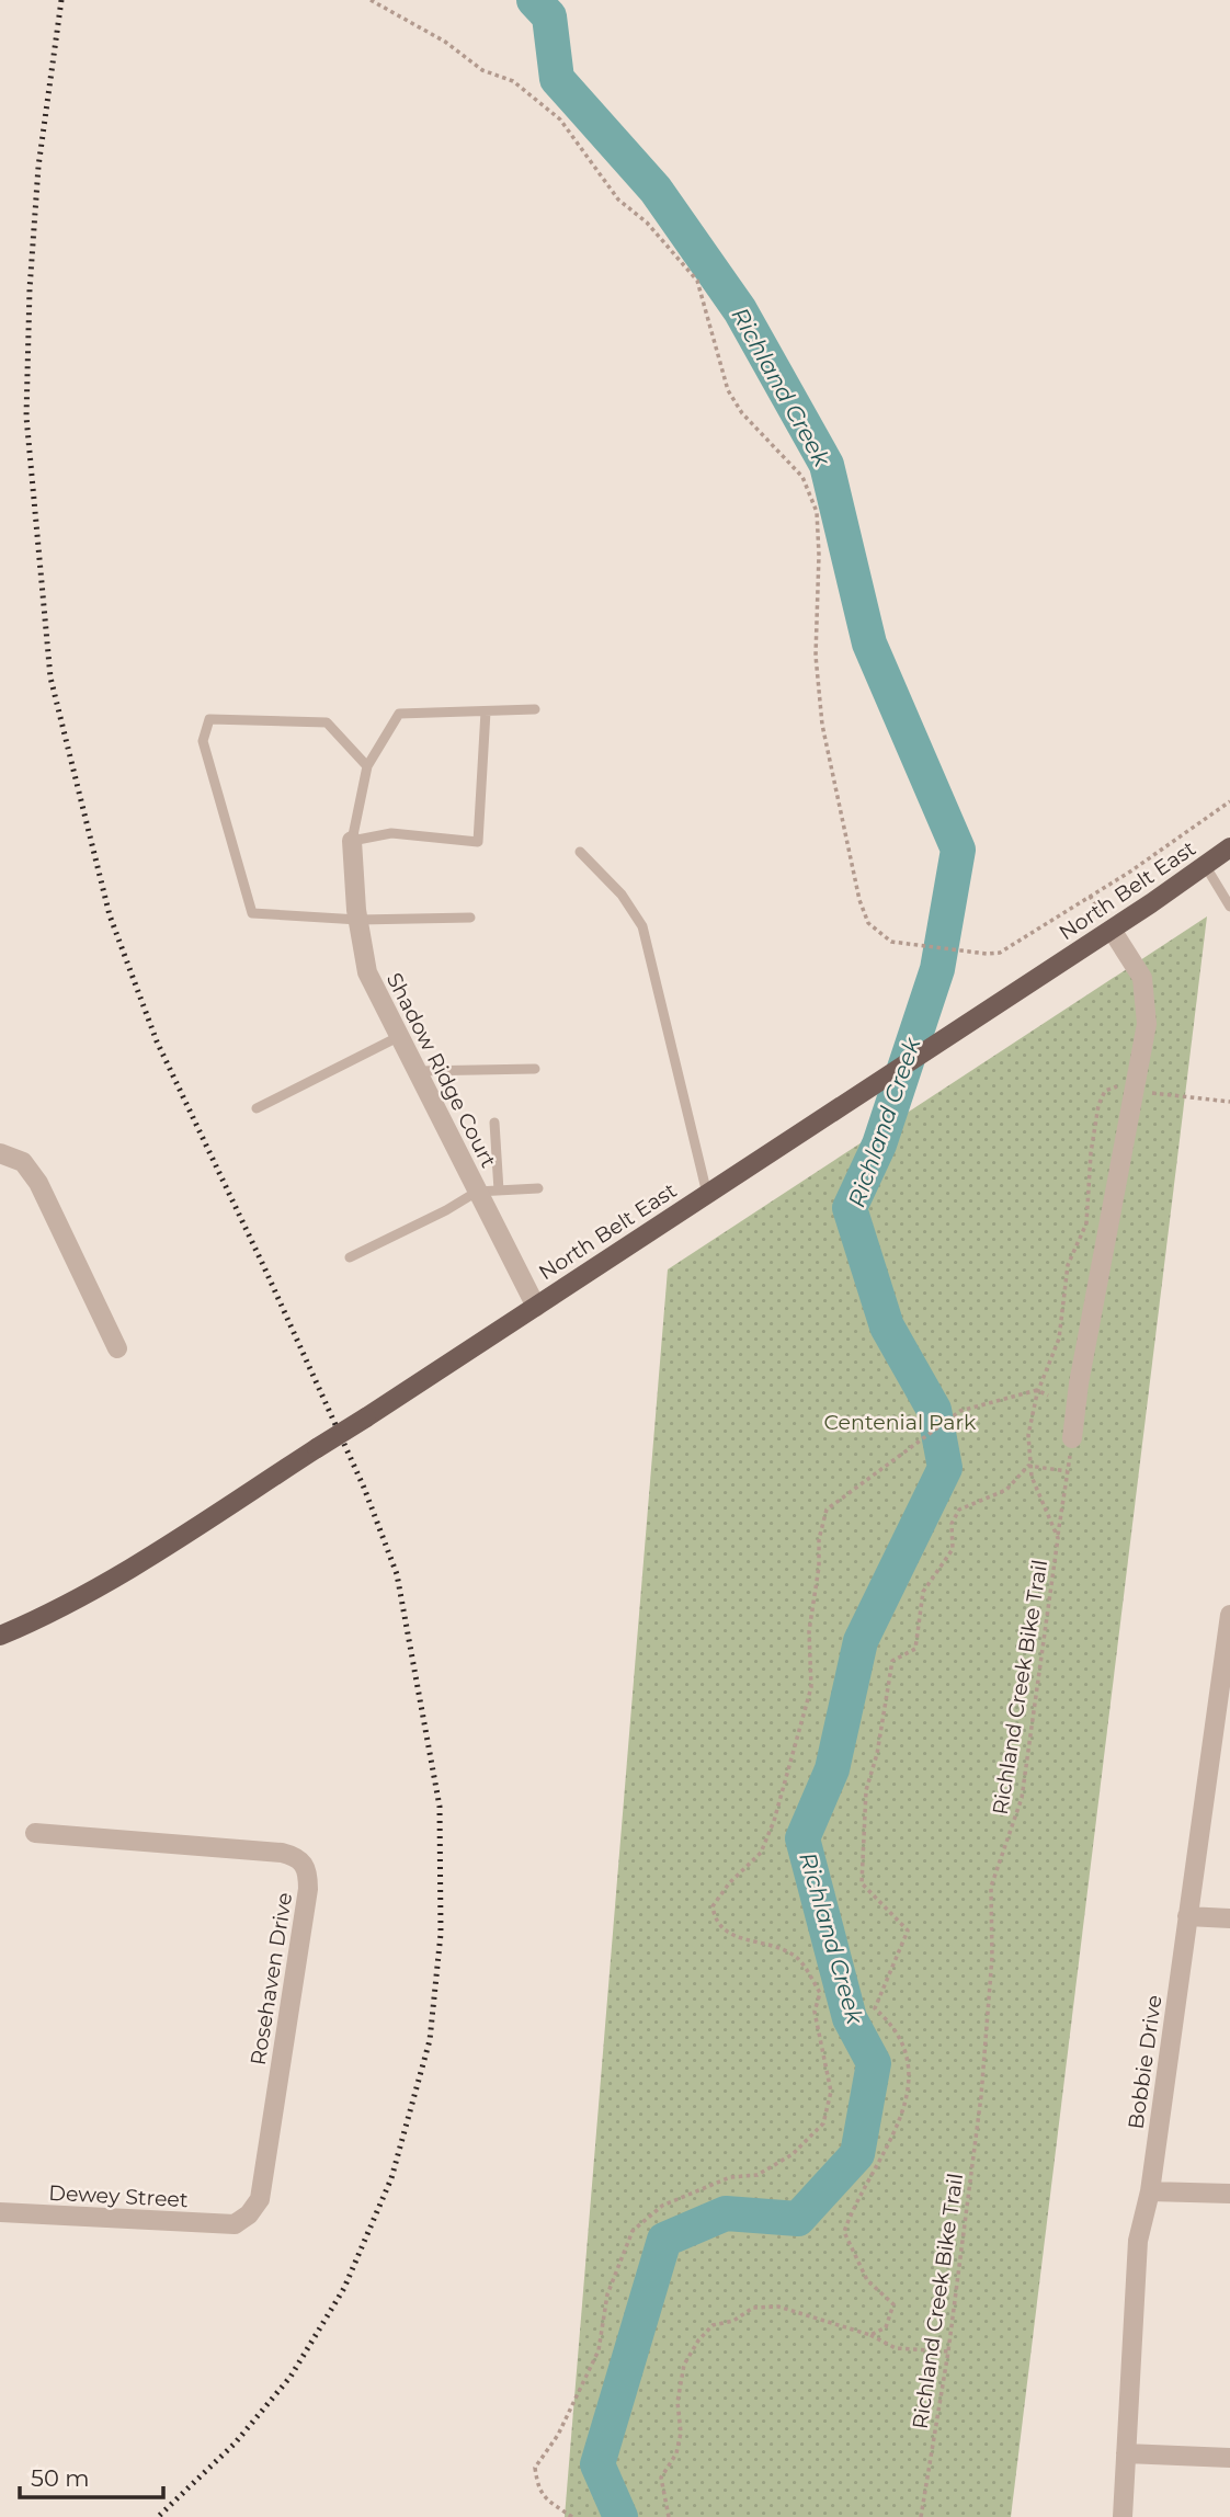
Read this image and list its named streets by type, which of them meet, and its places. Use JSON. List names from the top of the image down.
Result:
{
  "streets": {
    "main road": ["North Belt East"],
    "street": [
      "Shadow Ridge Court",
      "Rosehaven Drive",
      "Bobbie Drive",
      "Dewey Street"
    ],
    "path": ["Richland Creek Bike Trail"]
  },
  "crossings": [
    ["North Belt East", "Shadow Ridge Court"],
    ["Rosehaven Drive", "Dewey Street"]
  ],
  "water": ["Richland Creek"],
  "parks": ["Centenial Park"],
  "scale_bar": "50 m"
}
